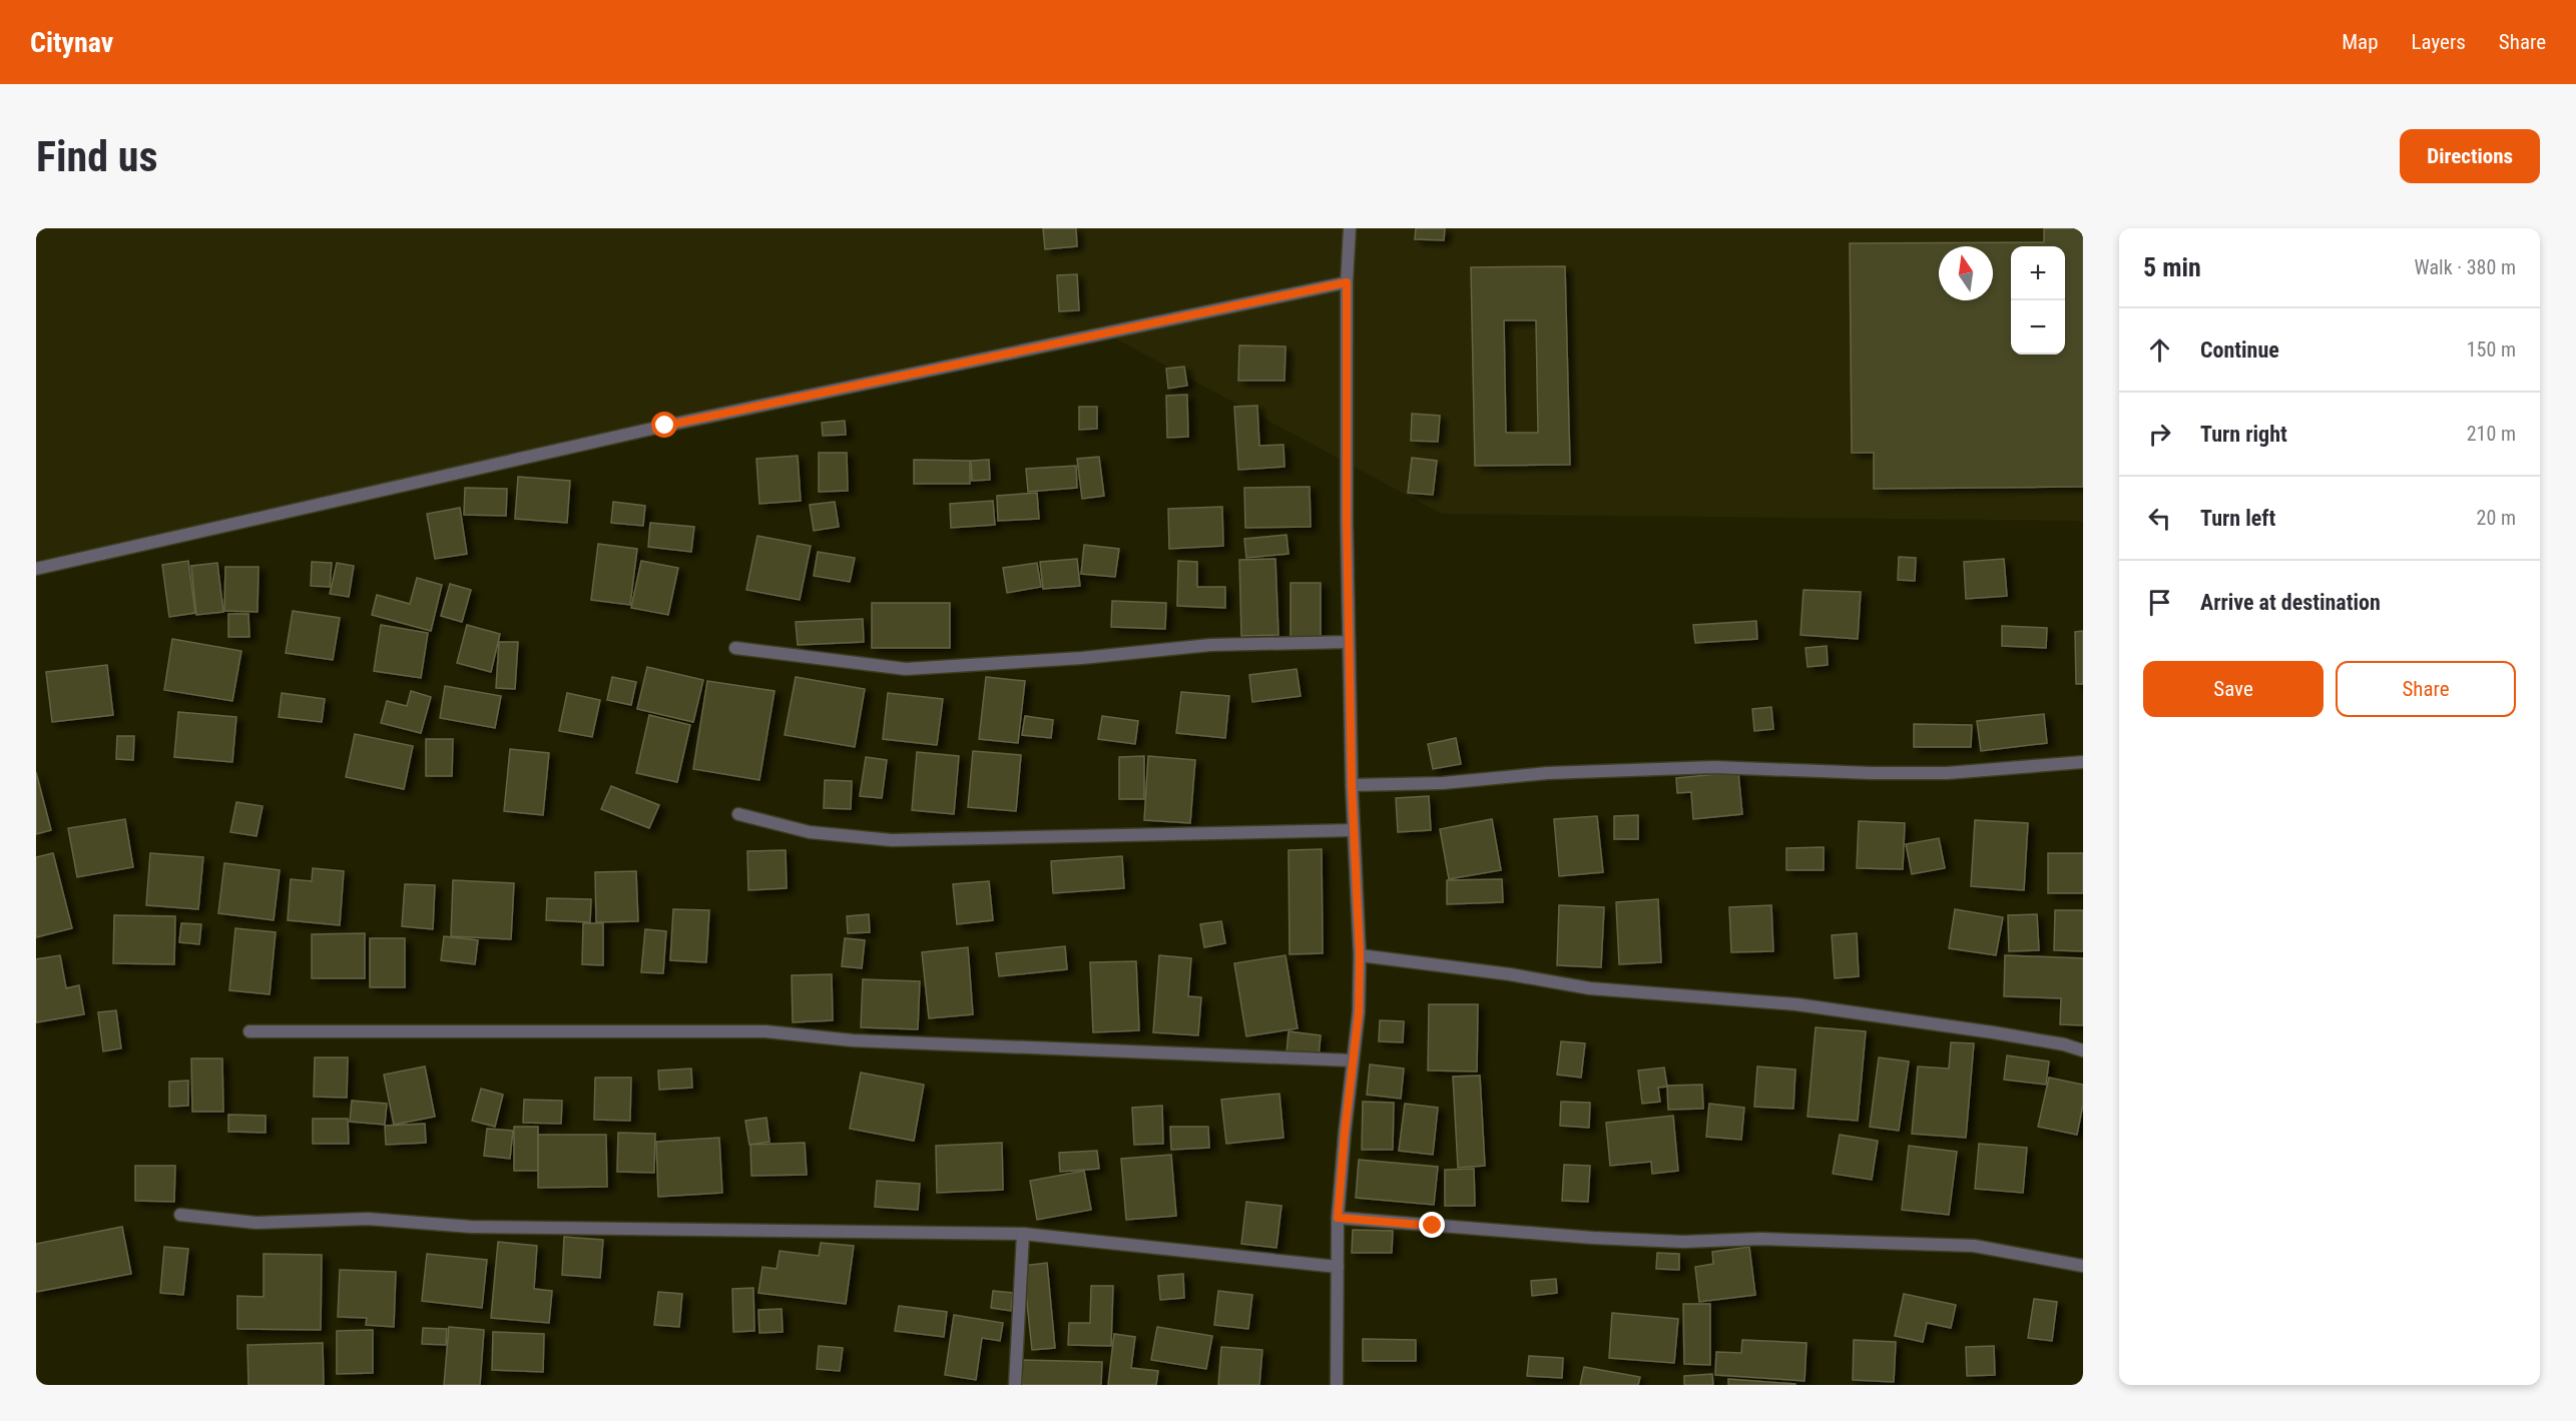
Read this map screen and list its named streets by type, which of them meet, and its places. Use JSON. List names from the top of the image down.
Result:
{
  "north": "top",
  "page": {
    "header": "Citynav",
    "nav": ["Map", "Layers", "Share"],
    "buttons": [
      "Directions",
      ["Save", "Share"]
    ],
    "title": "Find us",
    "heading": ["5 min", "Walk · 380 m"],
    "map_buttons": ["+", "−"],
    "list": [
      ["Continue", "150 m"],
      ["Turn right", "210 m"],
      ["Turn left", "20 m"],
      "Arrive at destination"
    ]
  }
}
